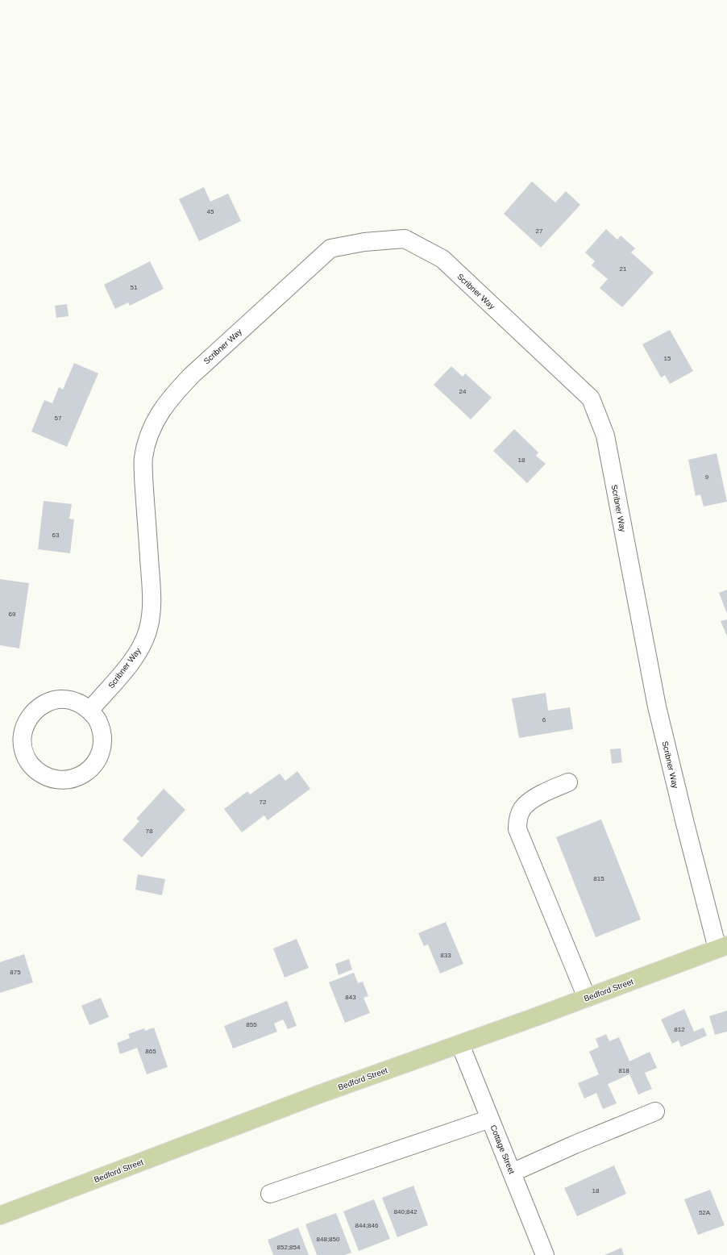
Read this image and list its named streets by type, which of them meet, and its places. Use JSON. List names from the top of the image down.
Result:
{
  "streets": {
    "main road": ["Bedford Street"],
    "street": ["Scribner Way", "Cottage Street"]
  },
  "crossings": [
    ["Scribner Way", "Bedford Street"],
    ["Bedford Street", "Cottage Street"]
  ],
  "house_numbers": [
    "45",
    "27",
    "21",
    "51",
    "15",
    "24",
    "57",
    "18",
    "9",
    "63",
    "69",
    "6",
    "72",
    "78",
    "815",
    "833",
    "875",
    "843",
    "855",
    "812",
    "865",
    "818",
    "18",
    "840;842",
    "52A",
    "844;846",
    "848;850",
    "852;854"
  ]
}
